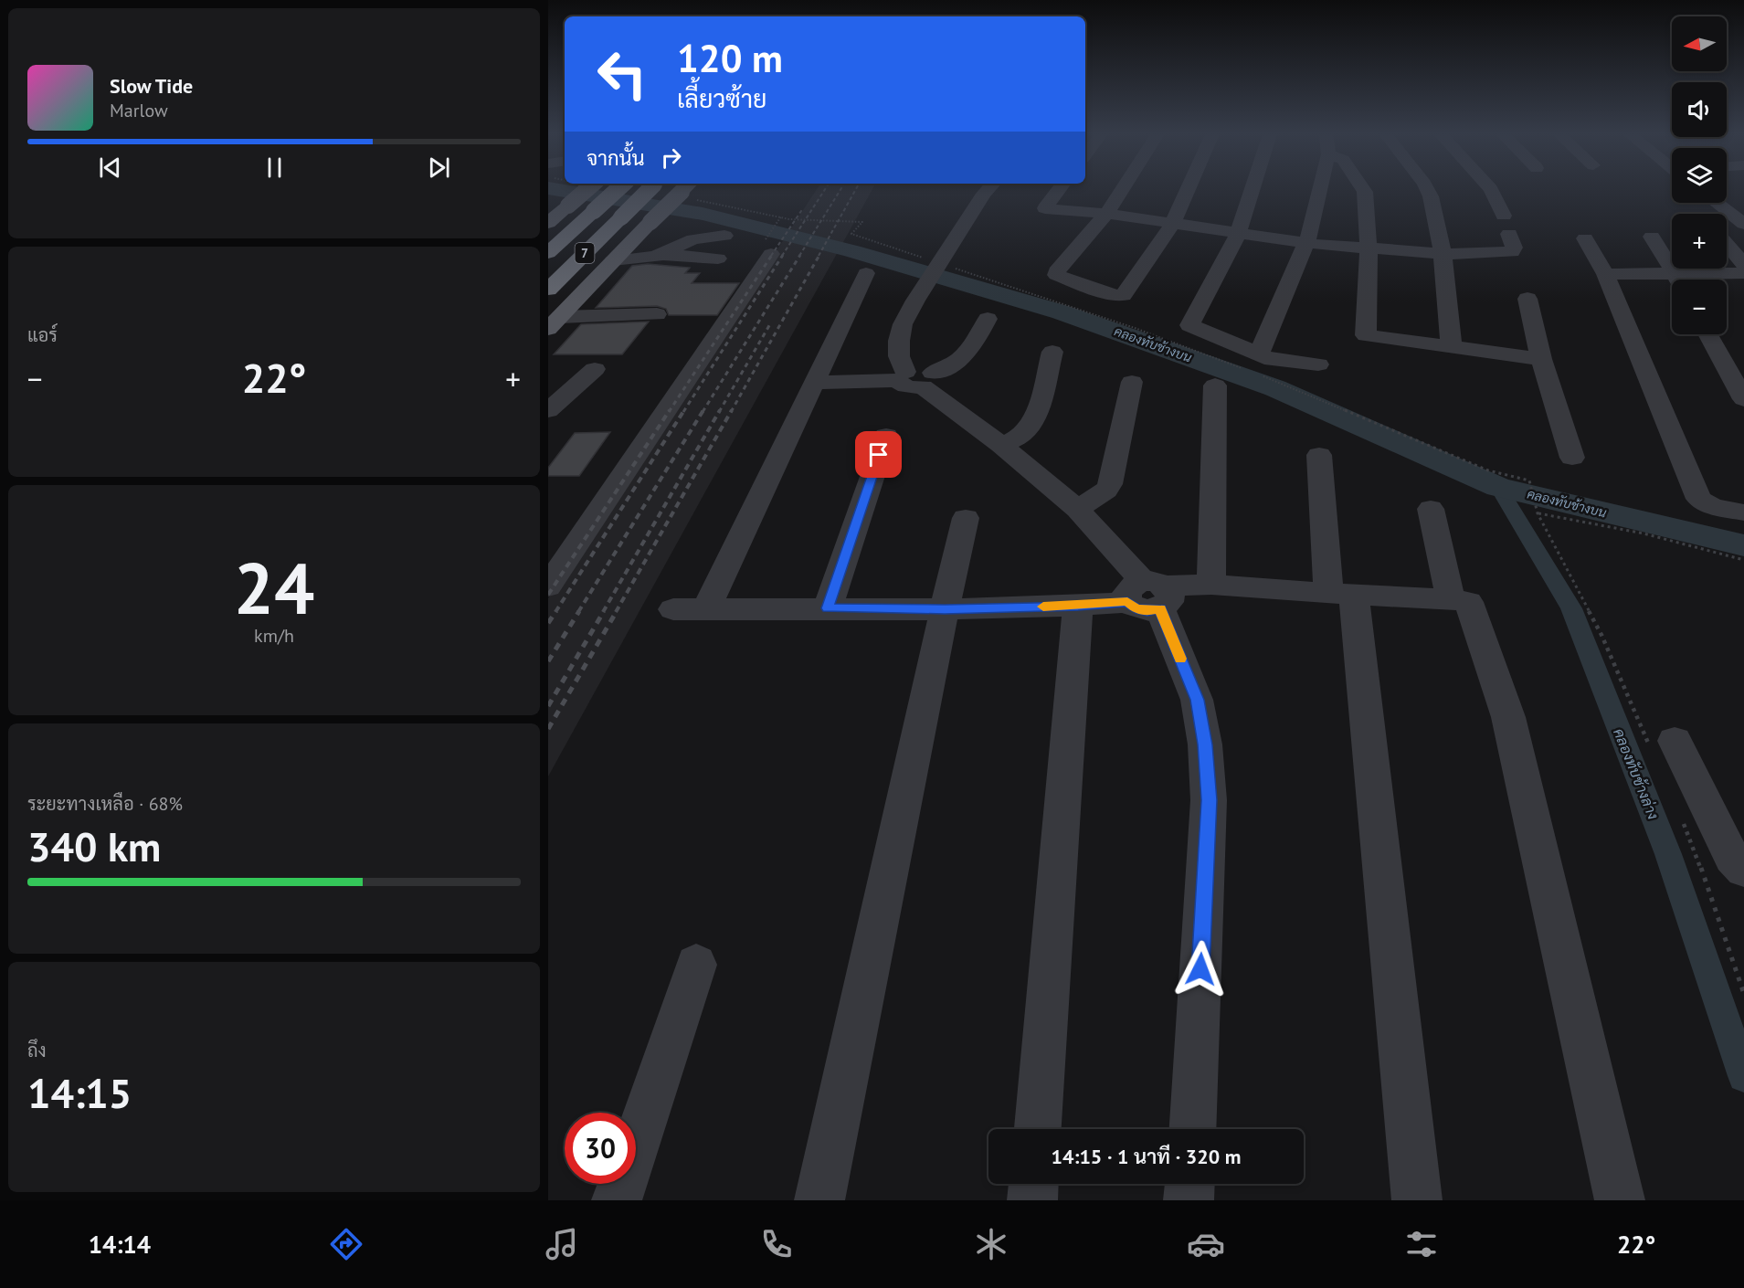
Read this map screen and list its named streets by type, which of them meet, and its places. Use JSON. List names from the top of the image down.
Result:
{
  "streets": {
    "highway": ["7"]
  },
  "water": ["คลองทับช้างบน", "คลองทับช้างล่าง"],
  "north": "left",
  "page": {
    "map_buttons": ["+", "−"],
    "turn": ["120 m", "เลี้ยวซ้าย"],
    "song": ["Slow Tide", "Marlow"],
    "then": "จากนั้น",
    "tile": [
      "แอร์",
      ["24", "km/h"],
      ["ระยะทางเหลือ · 68%", "340 km"],
      ["ถึง", "14:15"]
    ],
    "heat": ["−", "22°", "+"],
    "limit": "30",
    "trip": "14:15 · 1 นาที · 320 m",
    "tabs": ["14:14", "22°"]
  }
}
